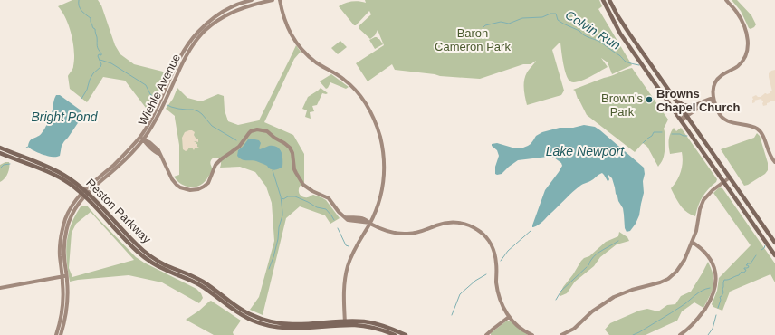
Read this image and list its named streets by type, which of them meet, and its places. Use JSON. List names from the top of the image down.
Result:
{
  "streets": {
    "main road": ["Reston Parkway"],
    "street": ["Wiehle Avenue"]
  },
  "crossings": [
    ["Wiehle Avenue", "Reston Parkway"]
  ],
  "water": ["Colvin Run", "Bright Pond", "Lake Newport"],
  "parks": ["Baron Cameron Park", "Brown's Park"],
  "places": ["Browns Chapel Church"]
}
